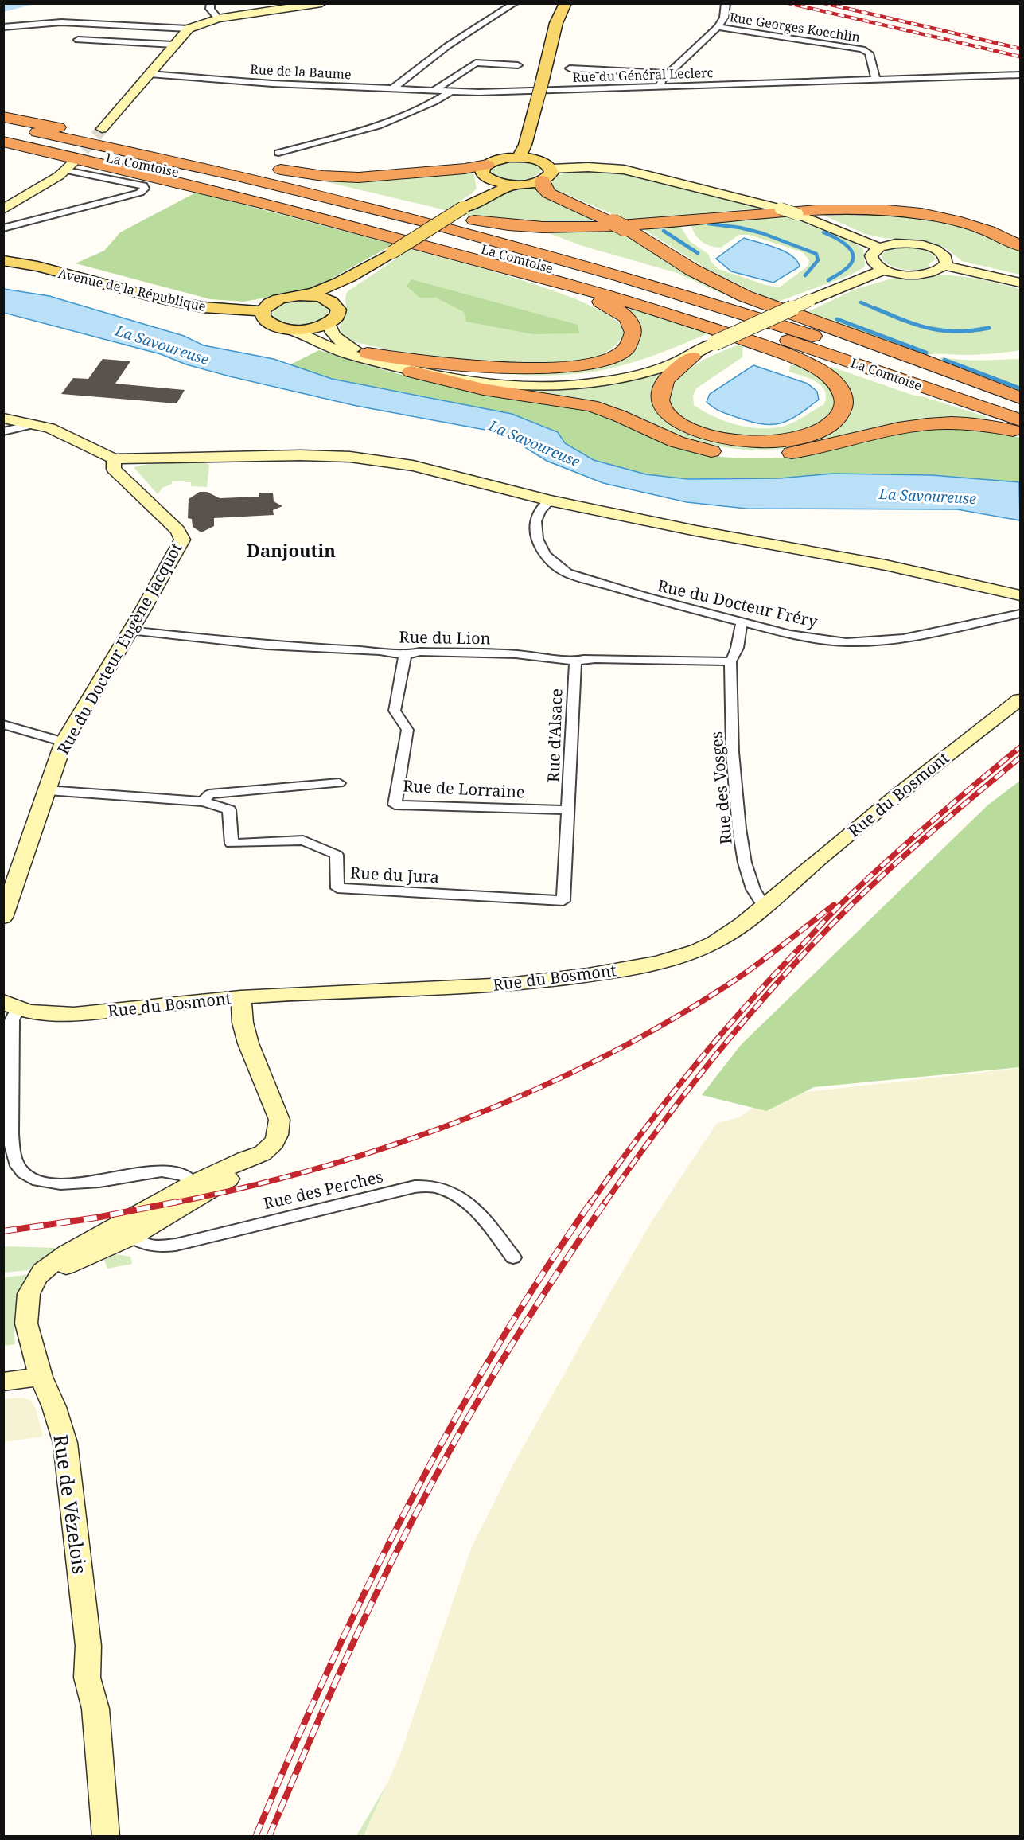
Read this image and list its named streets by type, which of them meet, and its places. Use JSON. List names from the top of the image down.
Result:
{
  "streets": {
    "highway": ["La Comtoise"],
    "main road": ["Avenue de la République"],
    "street": [
      "Rue Georges Koechlin",
      "Rue de la Baume",
      "Rue du Général Leclerc",
      "Rue du Docteur Fréry",
      "Rue du Lion",
      "Rue du Docteur Eugène Jacquot",
      "Rue d'Alsace",
      "Rue des Vosges",
      "Rue de Lorraine",
      "Rue du Bosmont",
      "Rue du Jura",
      "Rue des Perches",
      "Rue de Vézelois"
    ]
  },
  "crossings": [
    ["Rue Georges Koechlin", "Rue du Général Leclerc"],
    ["Rue de la Baume", "Rue du Général Leclerc"],
    ["Rue du Lion", "Rue du Docteur Eugène Jacquot"],
    ["Rue du Lion", "Rue d'Alsace"],
    ["Rue du Lion", "Rue des Vosges"],
    ["Rue du Lion", "Rue de Lorraine"],
    ["Rue du Docteur Eugène Jacquot", "Rue du Jura"],
    ["Rue d'Alsace", "Rue de Lorraine"],
    ["Rue d'Alsace", "Rue du Jura"],
    ["Rue des Vosges", "Rue du Bosmont"],
    ["Rue de Lorraine", "Rue du Jura"],
    ["Rue des Perches", "Rue de Vézelois"]
  ],
  "districts": ["Danjoutin"],
  "water": ["La Savoureuse"]
}
